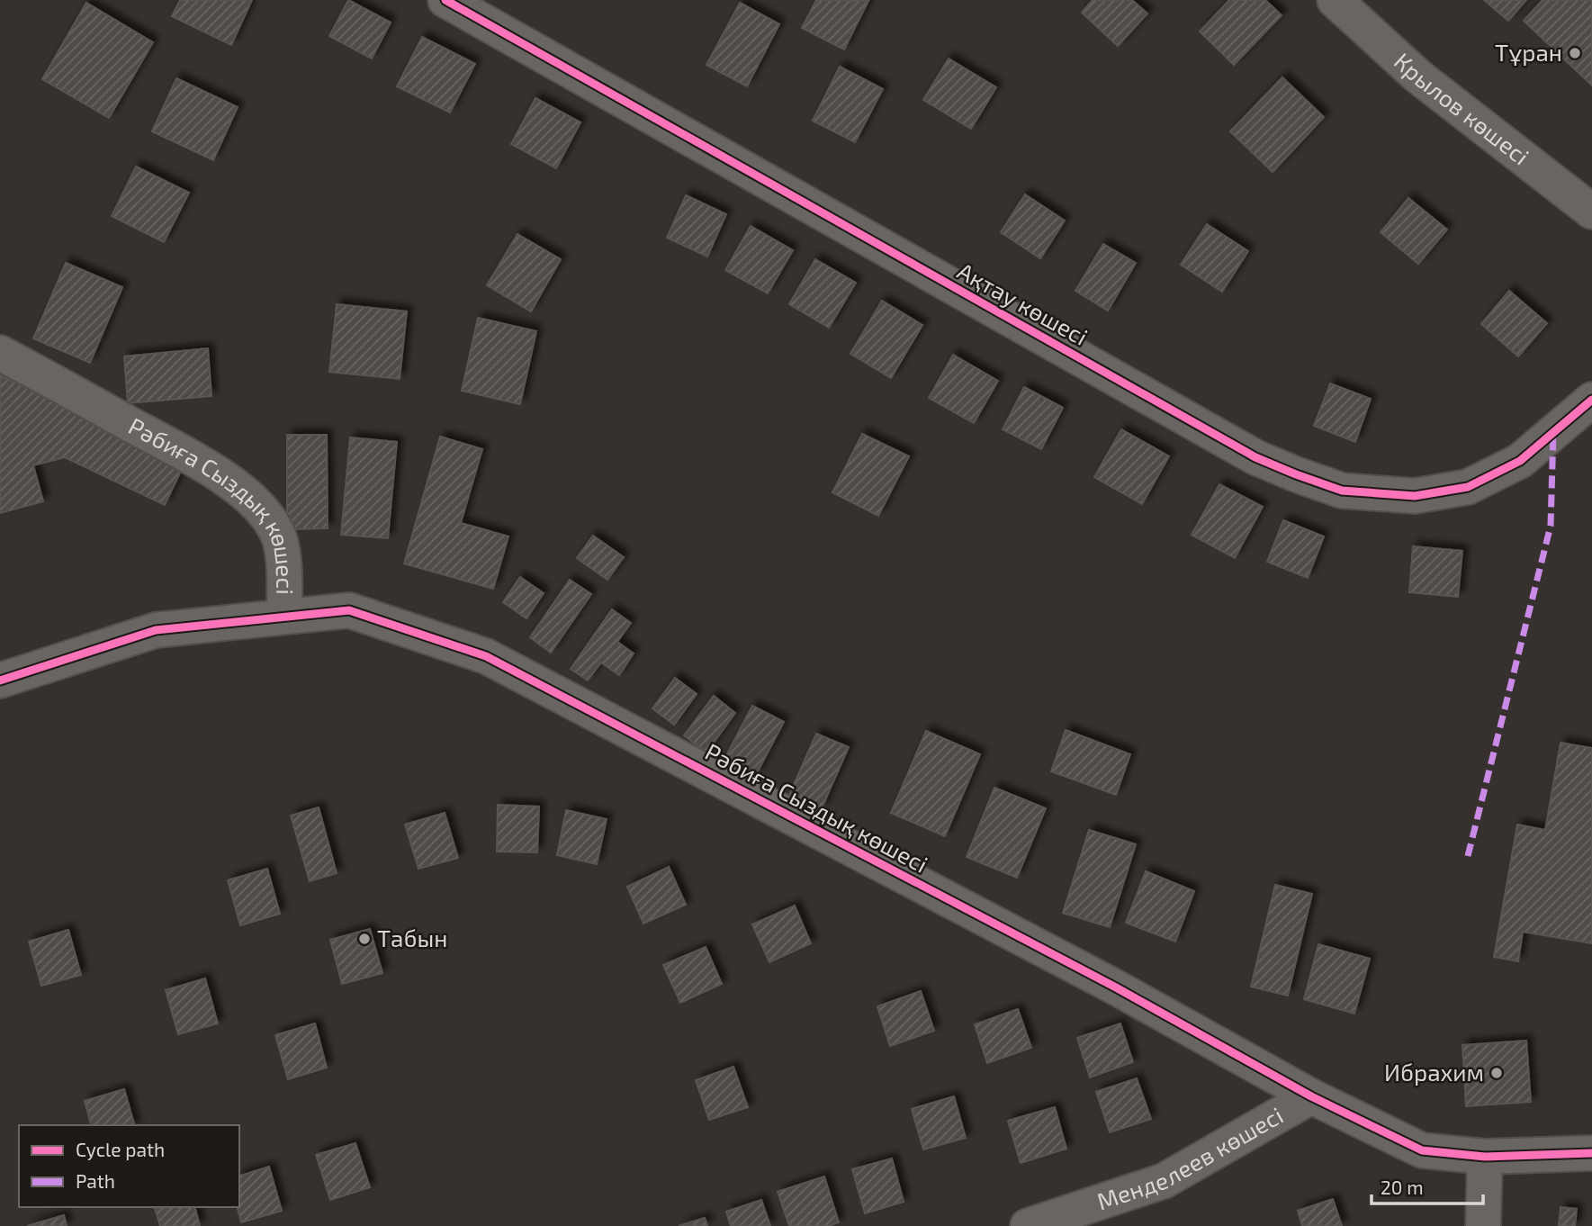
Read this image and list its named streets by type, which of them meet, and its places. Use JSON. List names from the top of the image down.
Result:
{
  "streets": {
    "street": [
      "Крылов көшесі",
      "Ақтау көшесі",
      "Рәбиға Сыздық көшесі",
      "Менделеев көшесі"
    ]
  },
  "crossings": [
    ["Рәбиға Сыздық көшесі", "Менделеев көшесі"]
  ],
  "places": ["Тұран", "Табын", "Ибрахим"],
  "legend": ["Cycle path", "Path"],
  "scale_bar": "20 m"
}
